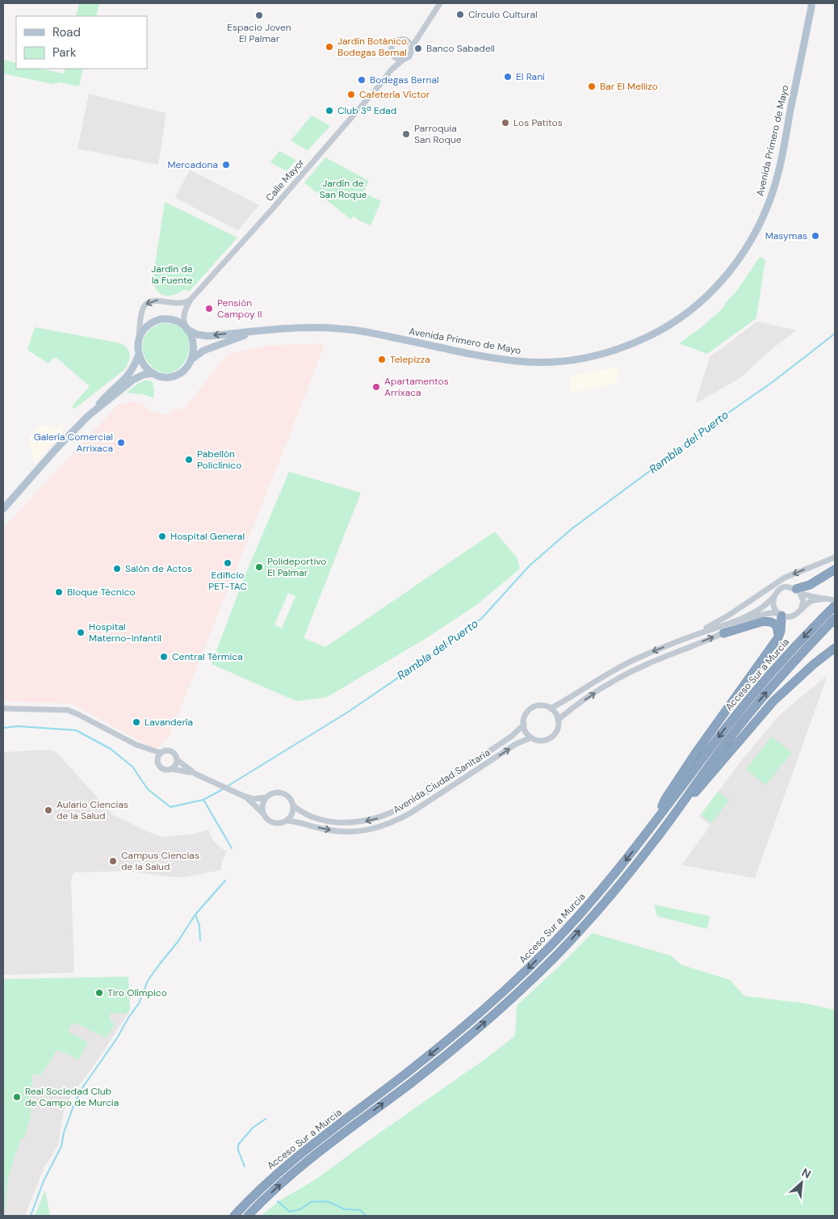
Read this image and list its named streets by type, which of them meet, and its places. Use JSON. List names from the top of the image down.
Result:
{
  "streets": {
    "highway": ["Acceso Sur a Murcia"],
    "main road": ["Avenida Primero de Mayo"],
    "street": ["Calle Mayor", "Avenida Ciudad Sanitaria"]
  },
  "crossings": [
    ["Avenida Primero de Mayo", "Calle Mayor"]
  ],
  "water": ["Rambla del Puerto"],
  "parks": ["Jardín de San Roque", "Jardín de la Fuente"],
  "places": [
    "Círculo Cultural",
    "Espacio Joven El Palmar",
    "Jardín Botánico. Bodegas Bernal",
    "Banco Sabadell",
    "El Raní",
    "Bodegas Bernal",
    "Bar El Mellizo",
    "Cafetería Víctor",
    "Club 3ª Edad",
    "Los Patitos",
    "Parroquia San Roque",
    "Mercadona",
    "Masymas",
    "Pensión Campoy II",
    "Telepizza",
    "Apartamentos Arrixaca",
    "Galería Comercial Arrixaca",
    "Pabellón Policlínico",
    "Hospital General",
    "Edificio PET-TAC",
    "Polideportivo El Palmar",
    "Salón de Actos",
    "Bloque Técnico",
    "Hospital Materno-Infantil",
    "Central Térmica",
    "Lavandería",
    "Aulario Ciencias de la Salud",
    "Campus Ciencias de la Salud",
    "Tiro Olímpico",
    "Real Sociedad Club de Campo de Murcia"
  ],
  "legend": ["Road", "Park"],
  "north": "top right"
}
